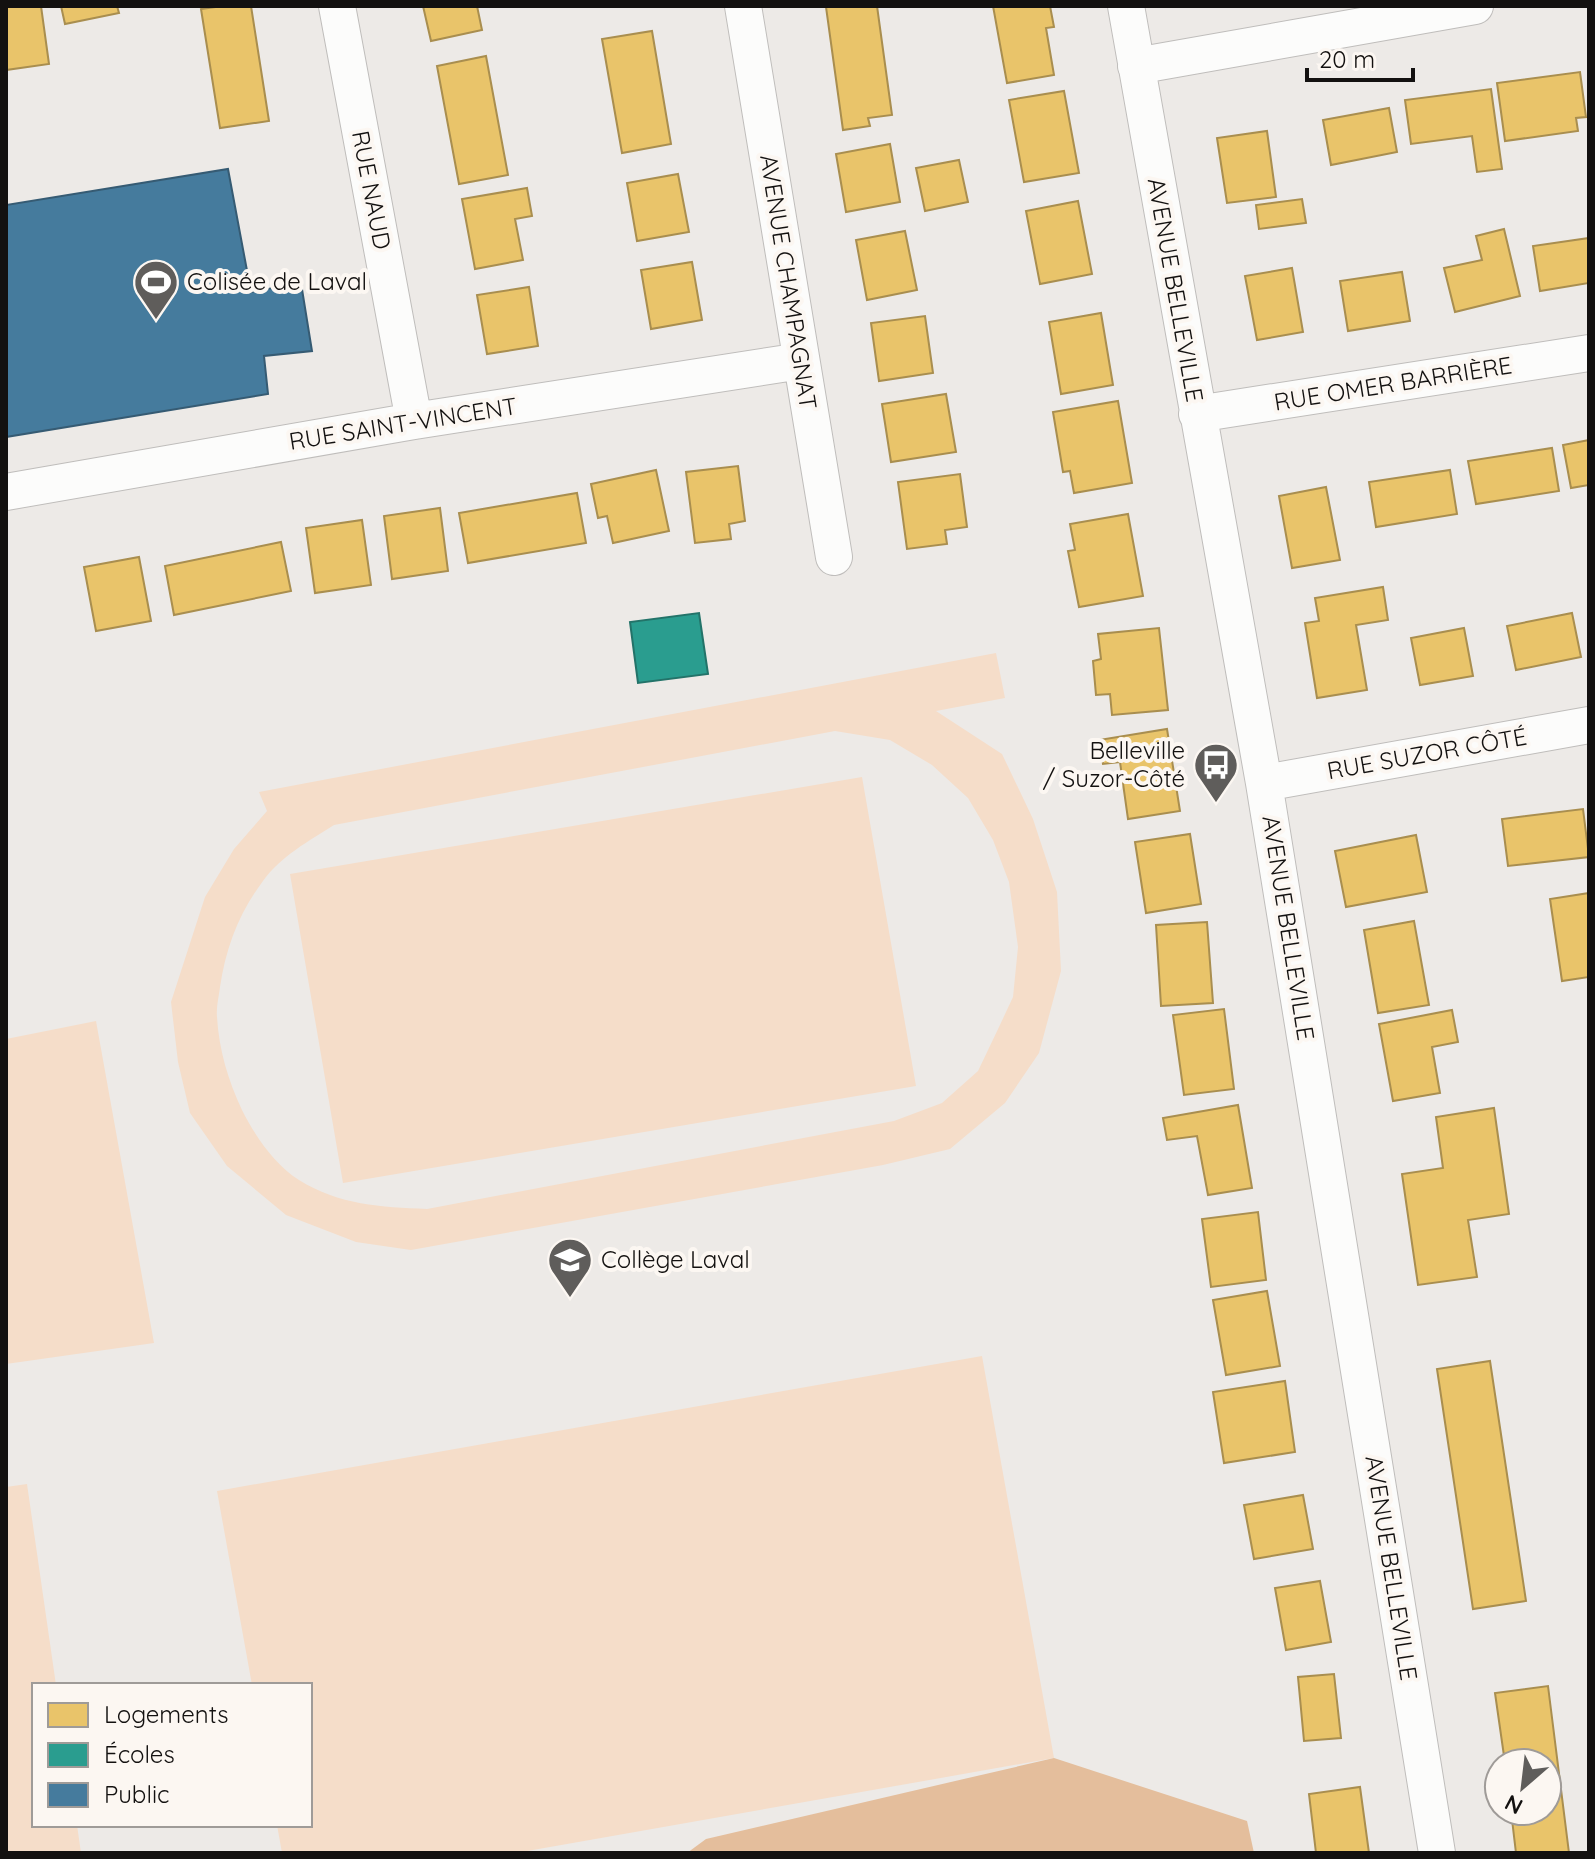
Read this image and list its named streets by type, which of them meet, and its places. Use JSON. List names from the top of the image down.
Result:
{
  "streets": {
    "street": [
      "RUE NAUD",
      "AVENUE CHAMPAGNAT",
      "AVENUE BELLEVILLE",
      "RUE OMER BARRIÈRE",
      "RUE SAINT-VINCENT",
      "RUE SUZOR CÔTÉ"
    ]
  },
  "crossings": [
    ["RUE NAUD", "RUE SAINT-VINCENT"],
    ["AVENUE CHAMPAGNAT", "RUE SAINT-VINCENT"],
    ["AVENUE BELLEVILLE", "RUE OMER BARRIÈRE"],
    ["AVENUE BELLEVILLE", "RUE SUZOR CÔTÉ"]
  ],
  "places": {
    "sports": ["Colisée de Laval"],
    "bus stop": ["Belleville / Suzor-Côté"],
    "school or university": ["Collège Laval"]
  },
  "legend": ["Logements", "Écoles", "Public"],
  "scale_bar": "20 m",
  "north": "bottom left"
}
